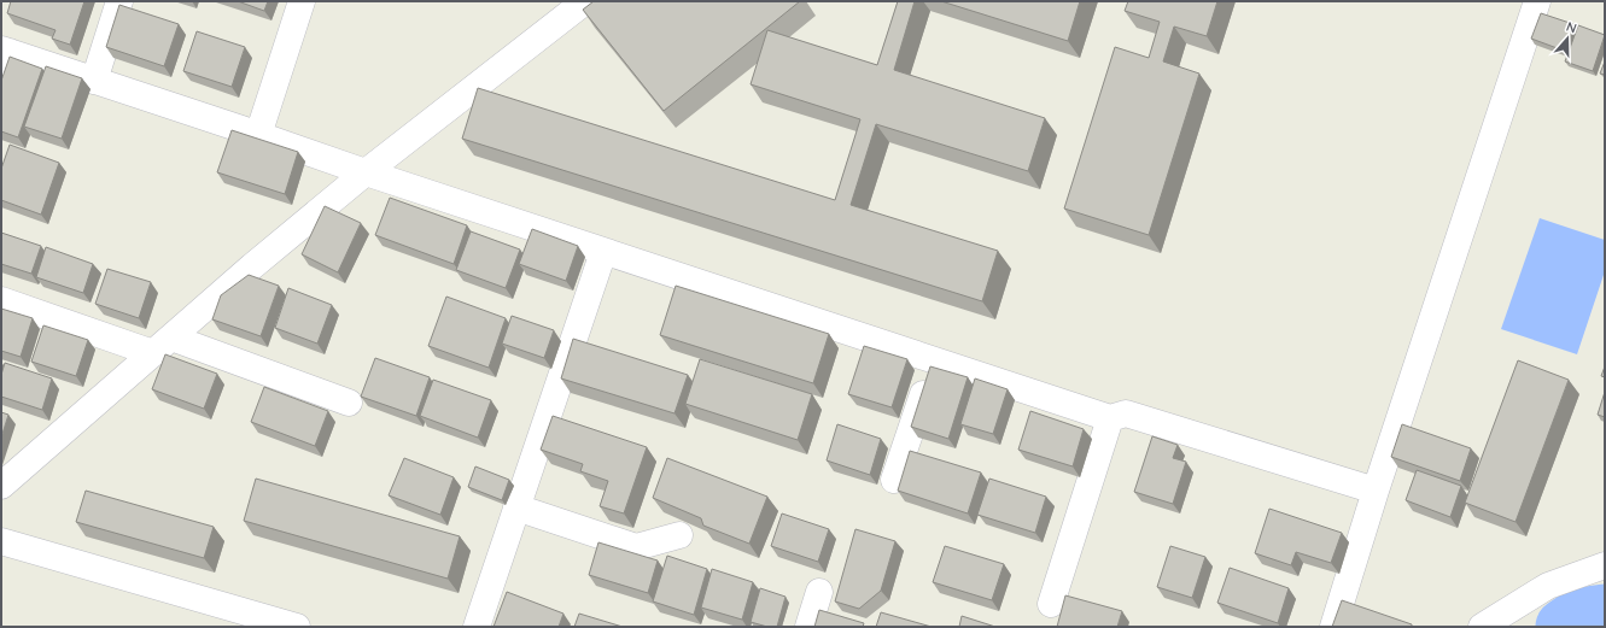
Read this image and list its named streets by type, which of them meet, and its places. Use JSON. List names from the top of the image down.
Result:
{
  "north": "top"
}
